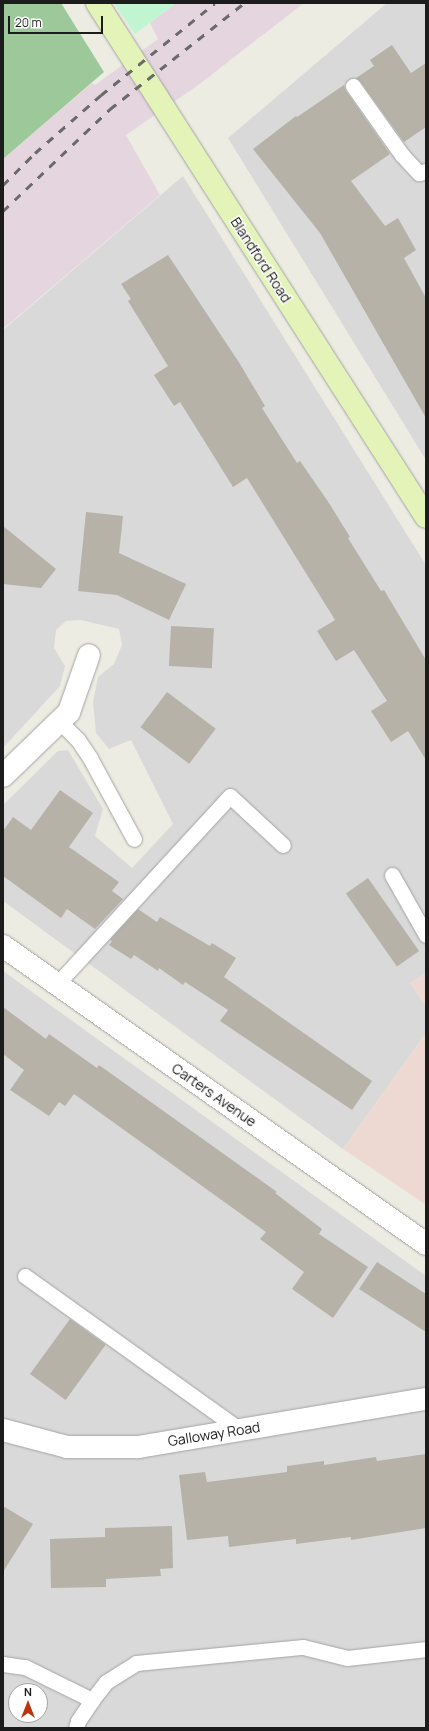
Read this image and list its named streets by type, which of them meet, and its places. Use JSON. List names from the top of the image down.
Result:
{
  "streets": {
    "main road": ["Blandford Road"],
    "street": ["Carters Avenue", "Galloway Road"]
  },
  "scale_bar": "20 m",
  "north": "top"
}
